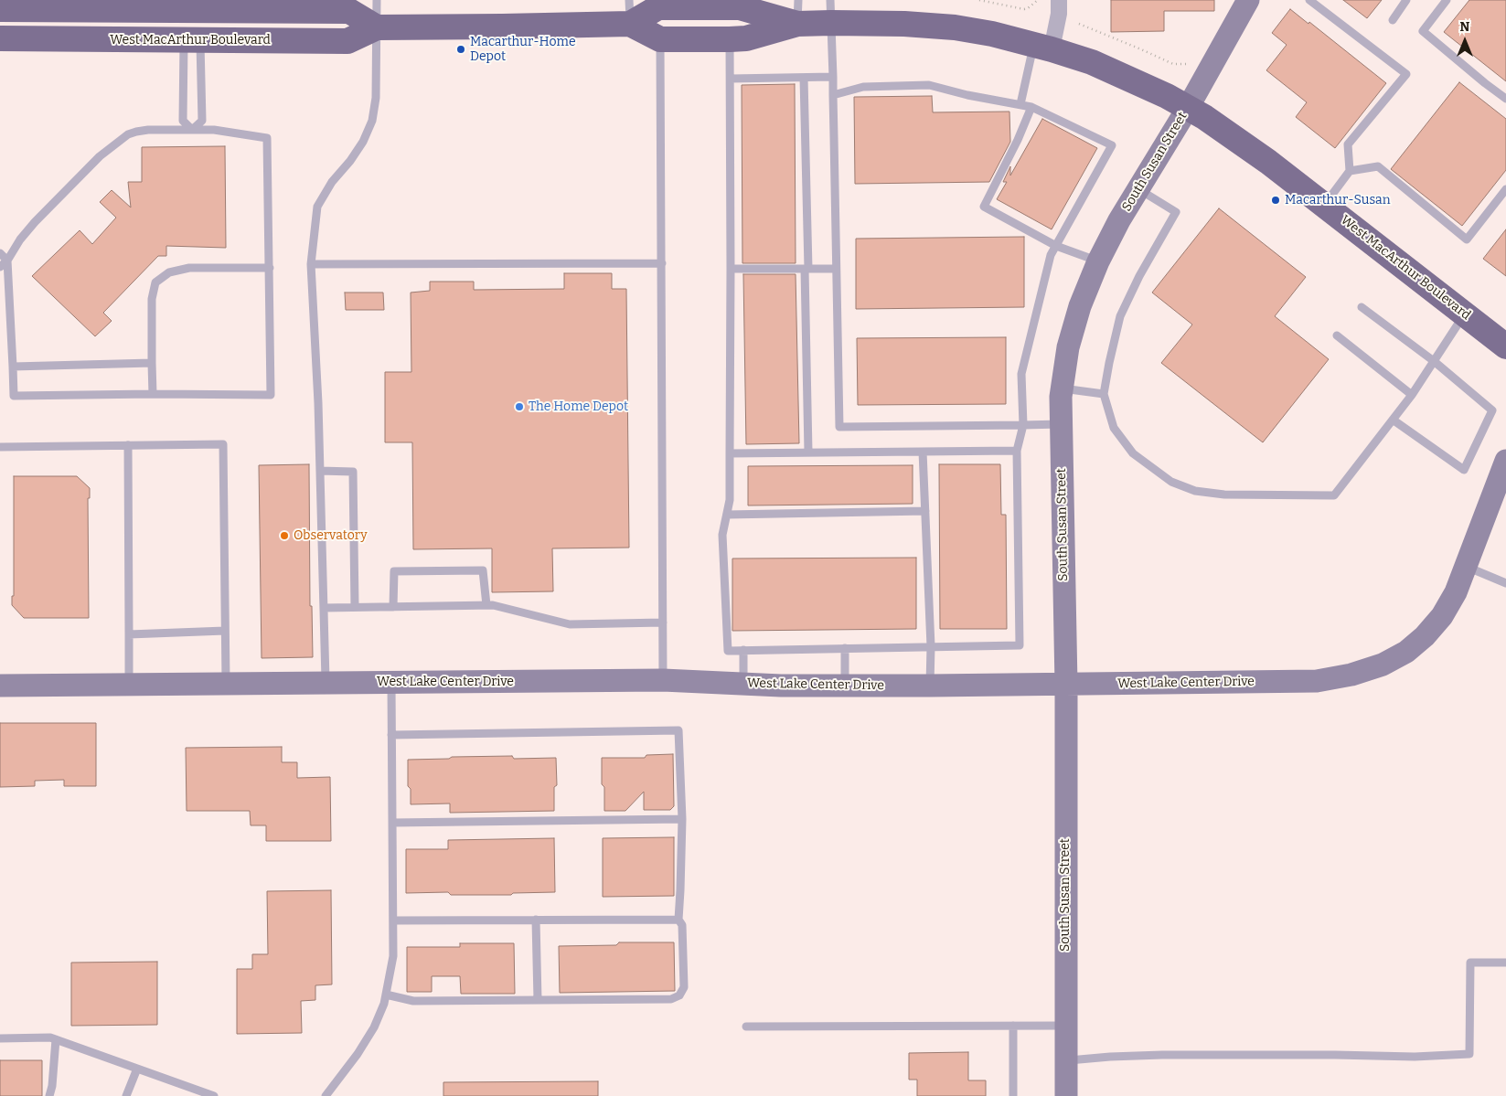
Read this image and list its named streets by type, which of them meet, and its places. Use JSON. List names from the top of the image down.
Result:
{
  "streets": {
    "main road": ["West MacArthur Boulevard"],
    "street": ["South Susan Street", "West Lake Center Drive"]
  },
  "crossings": [
    ["West MacArthur Boulevard", "South Susan Street"],
    ["South Susan Street", "West Lake Center Drive"]
  ],
  "places": [
    "Macarthur-Home Depot",
    "Macarthur-Susan",
    "The Home Depot",
    "Observatory"
  ],
  "north": "top"
}
